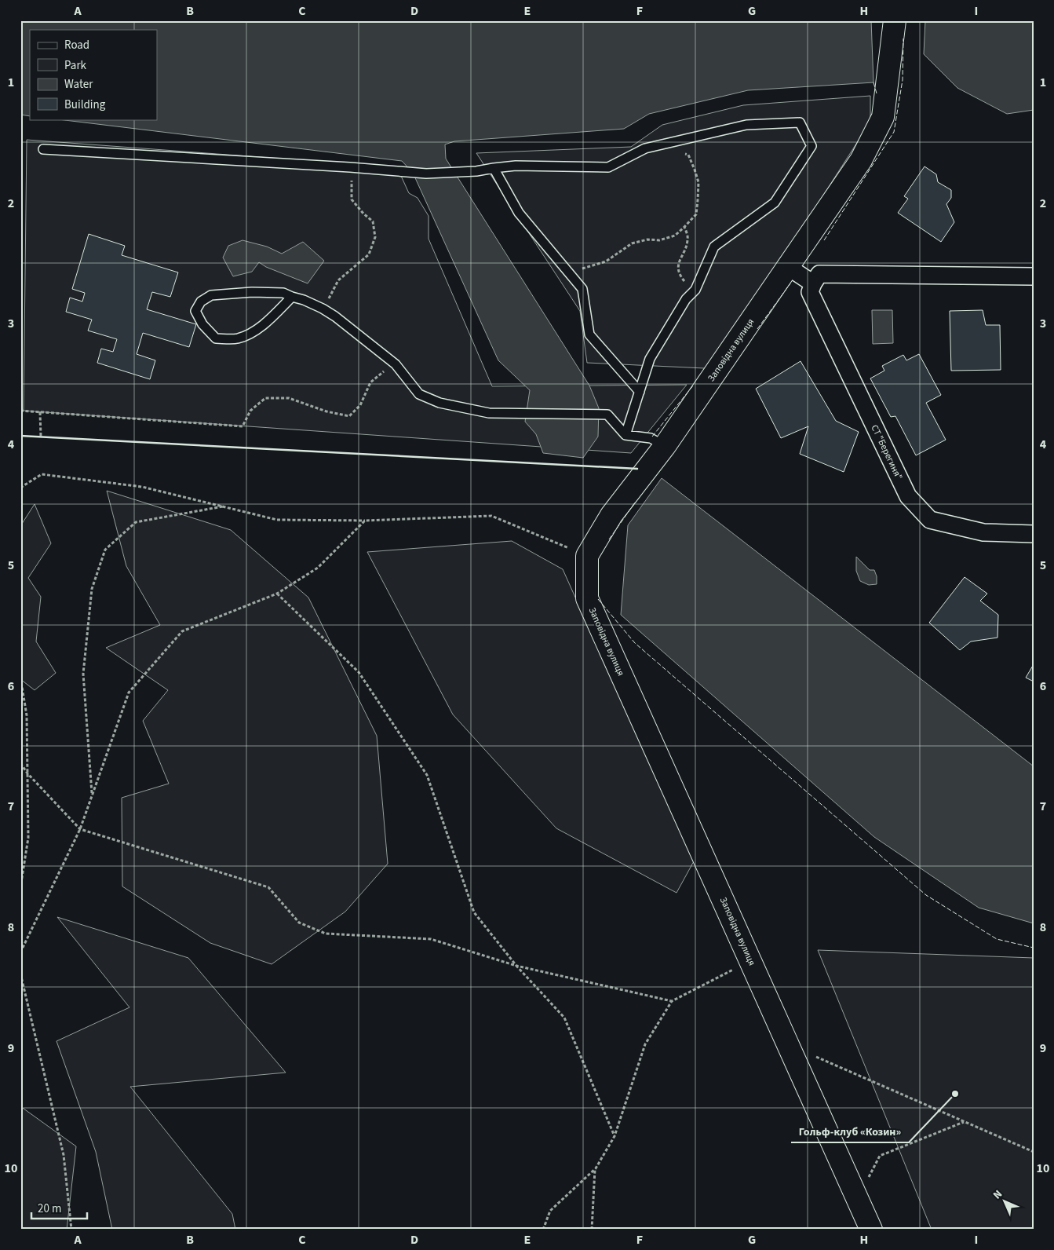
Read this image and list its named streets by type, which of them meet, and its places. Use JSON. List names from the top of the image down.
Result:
{
  "streets": {
    "street": ["Заповідна вулиця", "СТ \"Берегиня\""]
  },
  "places": ["Гольф-клуб «Козин»"],
  "legend": [
    "Road",
    "Park",
    "Water",
    "Building"
  ],
  "scale_bar": "20 m",
  "north": "top left",
  "grid": {
    "columns": [
      "A",
      "B",
      "C",
      "D",
      "E",
      "F",
      "G",
      "H",
      "I"
    ],
    "rows": [
      "1",
      "2",
      "3",
      "4",
      "5",
      "6",
      "7",
      "8",
      "9",
      "10"
    ]
  }
}
